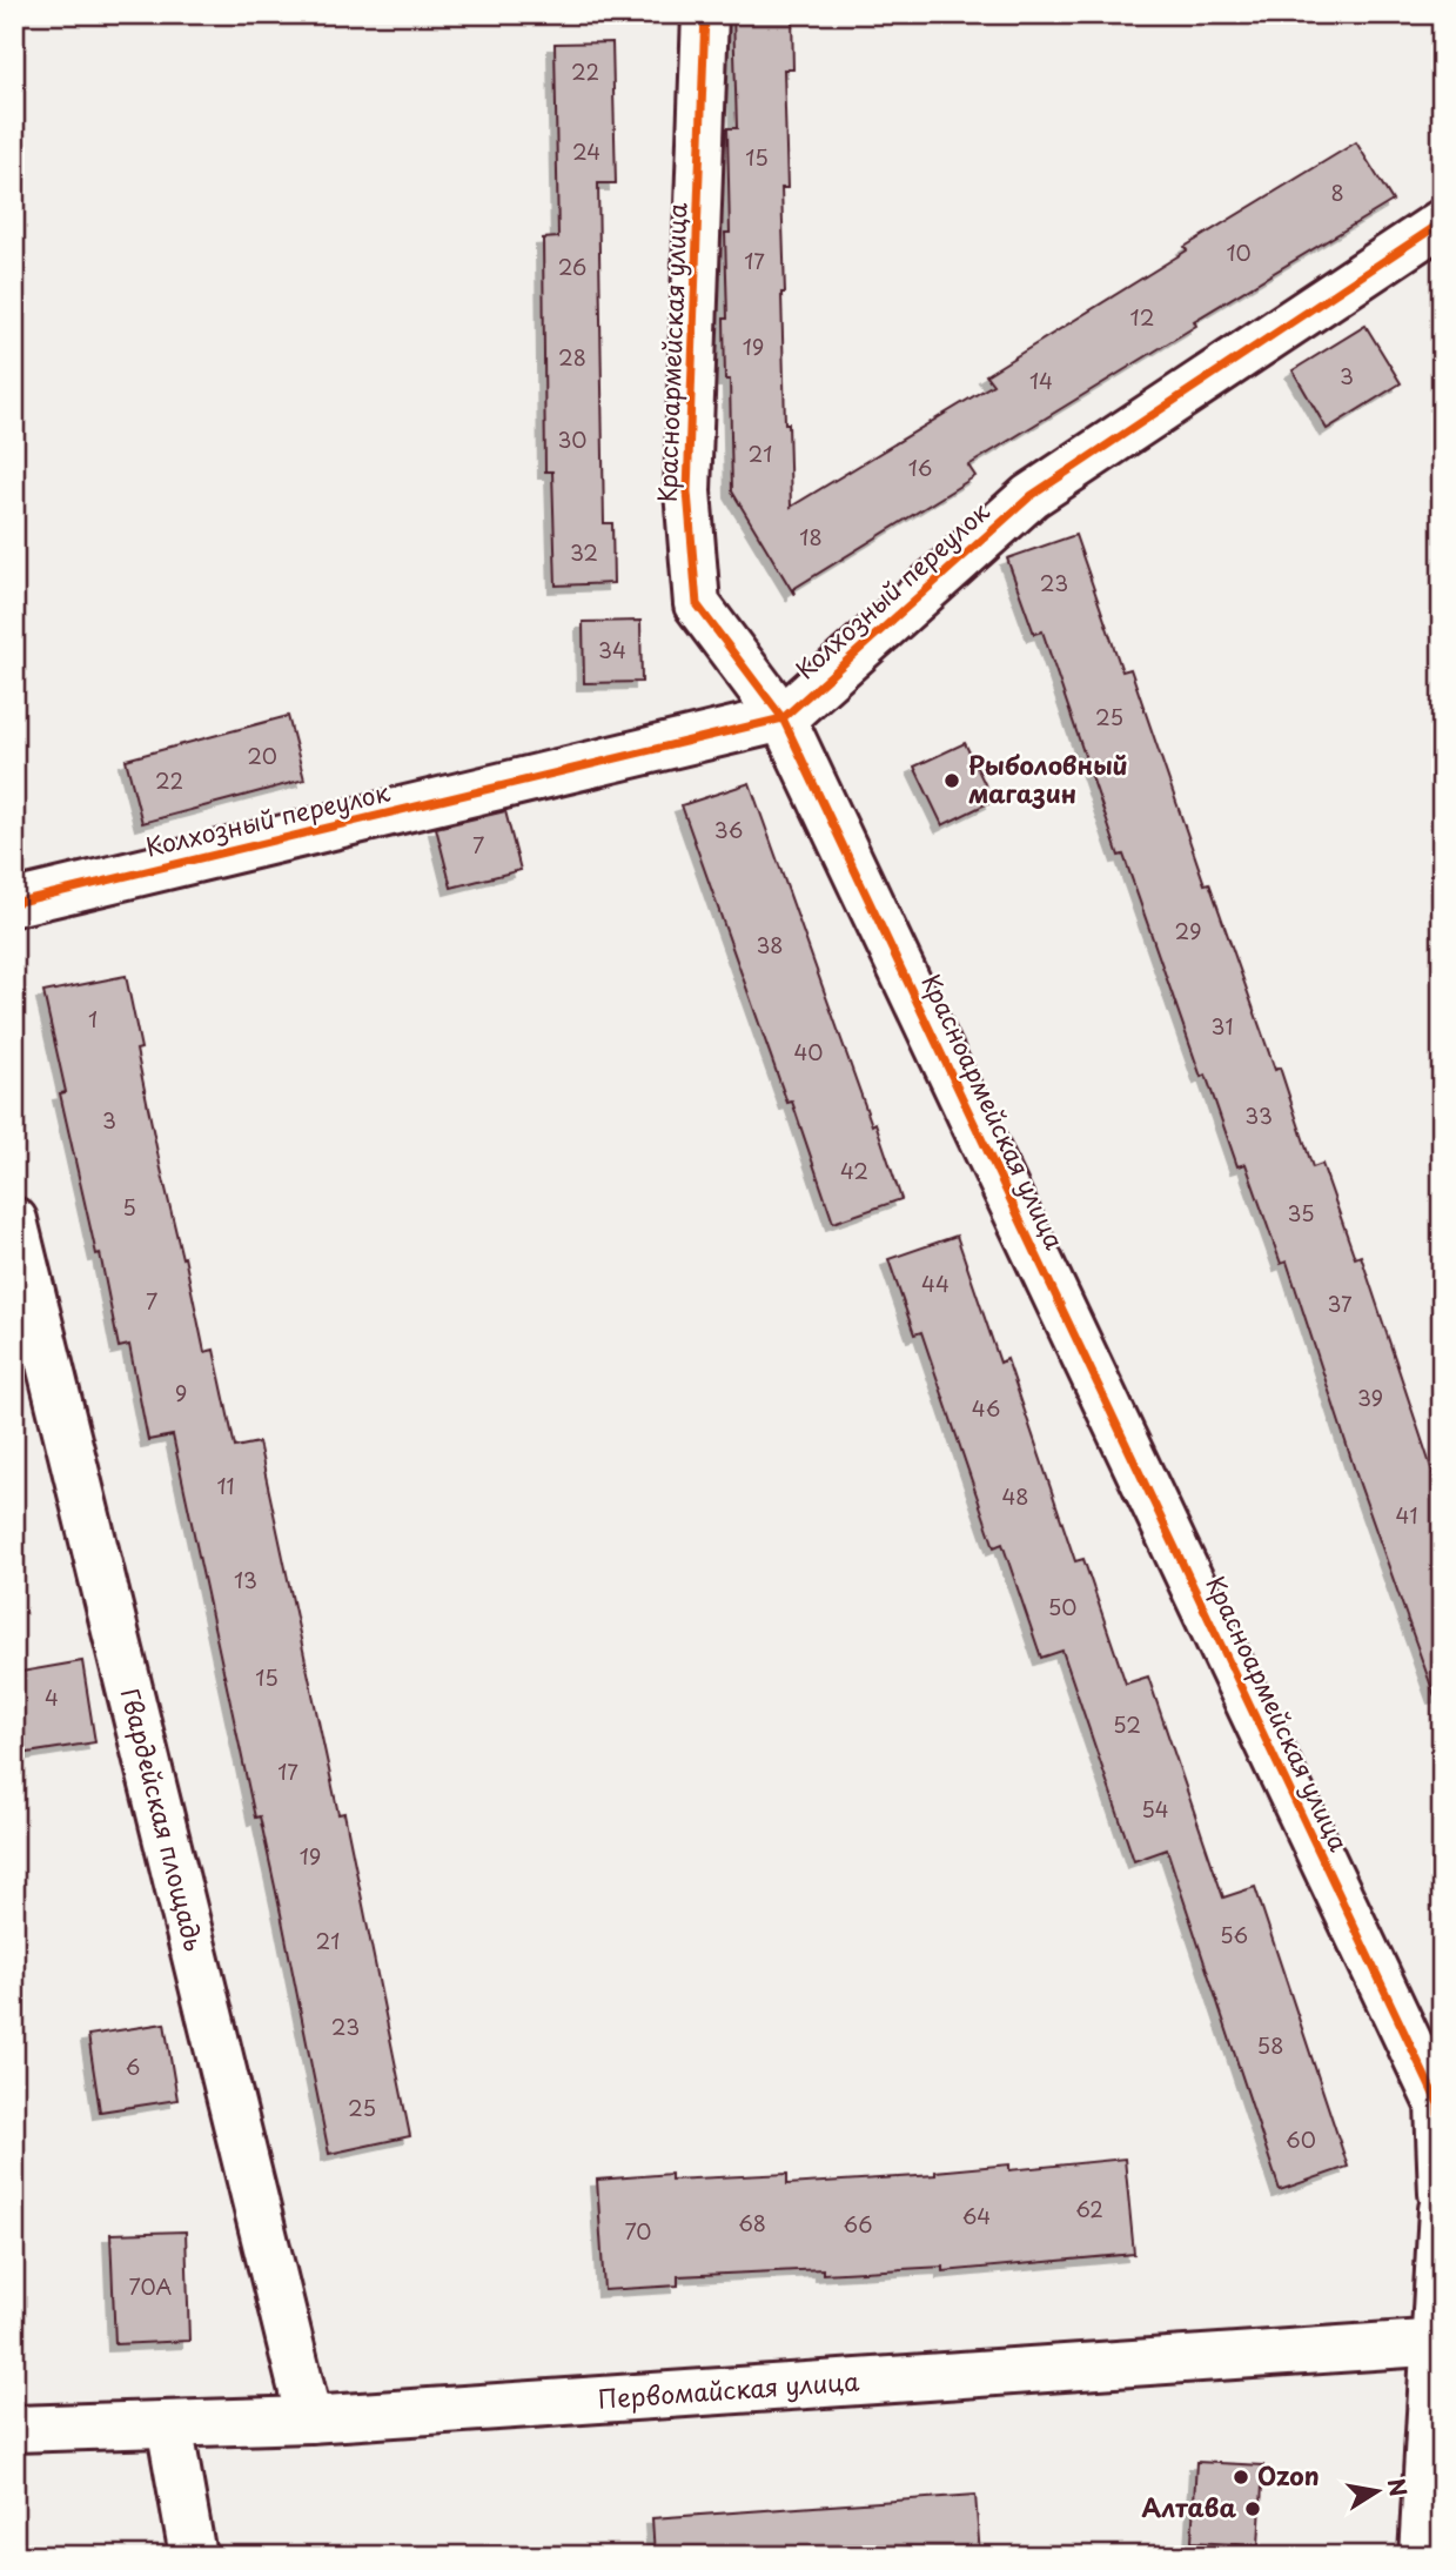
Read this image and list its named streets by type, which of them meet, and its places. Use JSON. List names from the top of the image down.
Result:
{
  "streets": {
    "street": [
      "Красноармейская улица",
      "Колхозный переулок",
      "Гвардейская площадь",
      "Первомайская улица"
    ]
  },
  "crossings": [
    ["Красноармейская улица", "Колхозный переулок"],
    ["Гвардейская площадь", "Первомайская улица"]
  ],
  "places": ["Рыболовный магазин", "Ozon", "Алтава"],
  "house_numbers": [
    "22",
    "24",
    "15",
    "8",
    "10",
    "17",
    "26",
    "12",
    "19",
    "28",
    "3",
    "14",
    "30",
    "21",
    "16",
    "18",
    "32",
    "23",
    "34",
    "25",
    "20",
    "22",
    "36",
    "7",
    "29",
    "38",
    "1",
    "31",
    "40",
    "33",
    "3",
    "42",
    "5",
    "35",
    "44",
    "7",
    "37",
    "9",
    "39",
    "46",
    "11",
    "48",
    "41",
    "13",
    "50",
    "15",
    "4",
    "52",
    "17",
    "54",
    "19",
    "56",
    "21",
    "23",
    "58",
    "6",
    "25",
    "60",
    "62",
    "64",
    "68",
    "66",
    "70",
    "70А"
  ],
  "north": "right"
}
